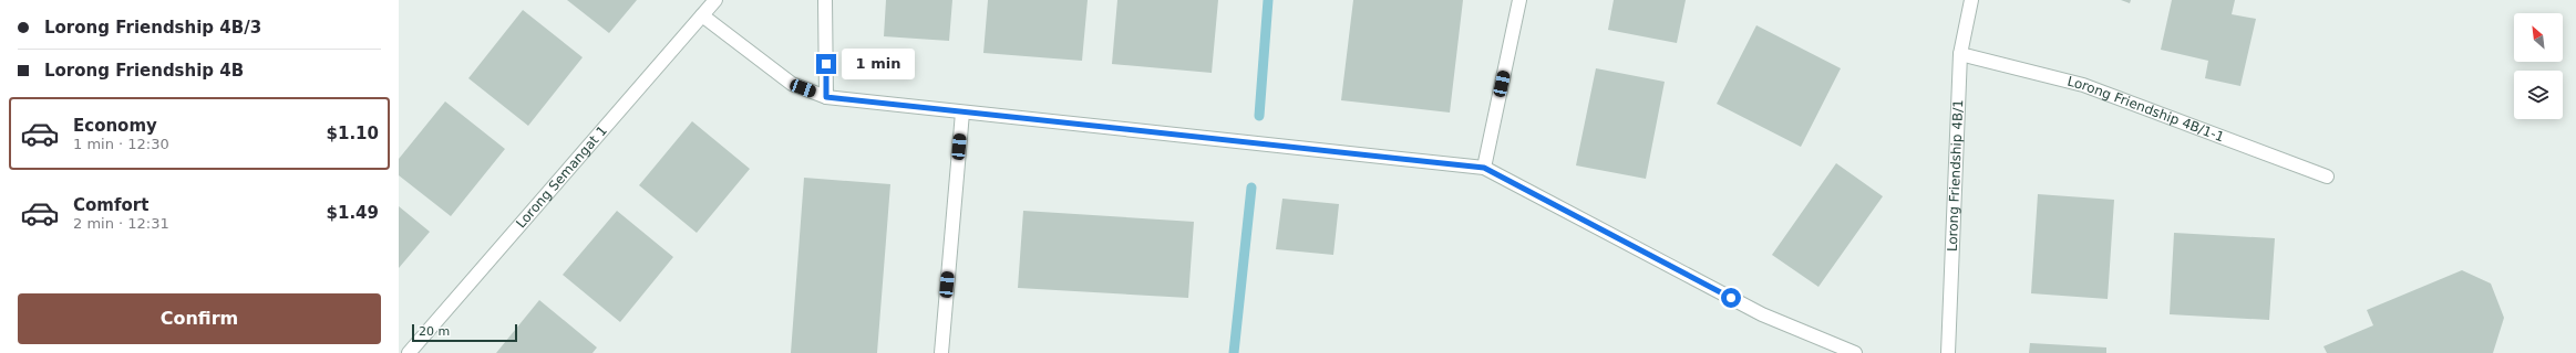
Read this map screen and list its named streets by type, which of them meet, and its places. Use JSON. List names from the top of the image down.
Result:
{
  "streets": {
    "street": ["Lorong Friendship 4B/1-1", "Lorong Semangat 1", "Lorong Friendship 4B/1"]
  },
  "crossings": [
    ["Lorong Friendship 4B/1-1", "Lorong Friendship 4B/1"]
  ],
  "scale_bar": "20 m",
  "north": "top left",
  "page": {
    "banner": ["Lorong Friendship 4B/3", "Lorong Friendship 4B"],
    "bubble": "1 min",
    "list": [
      {
        "name": "Economy",
        "note": "1 min · 12:30",
        "value": "$1.10"
      },
      {
        "name": "Comfort",
        "note": "2 min · 12:31",
        "value": "$1.49"
      }
    ],
    "buttons": "Confirm",
    "scale": "20 m"
  }
}
